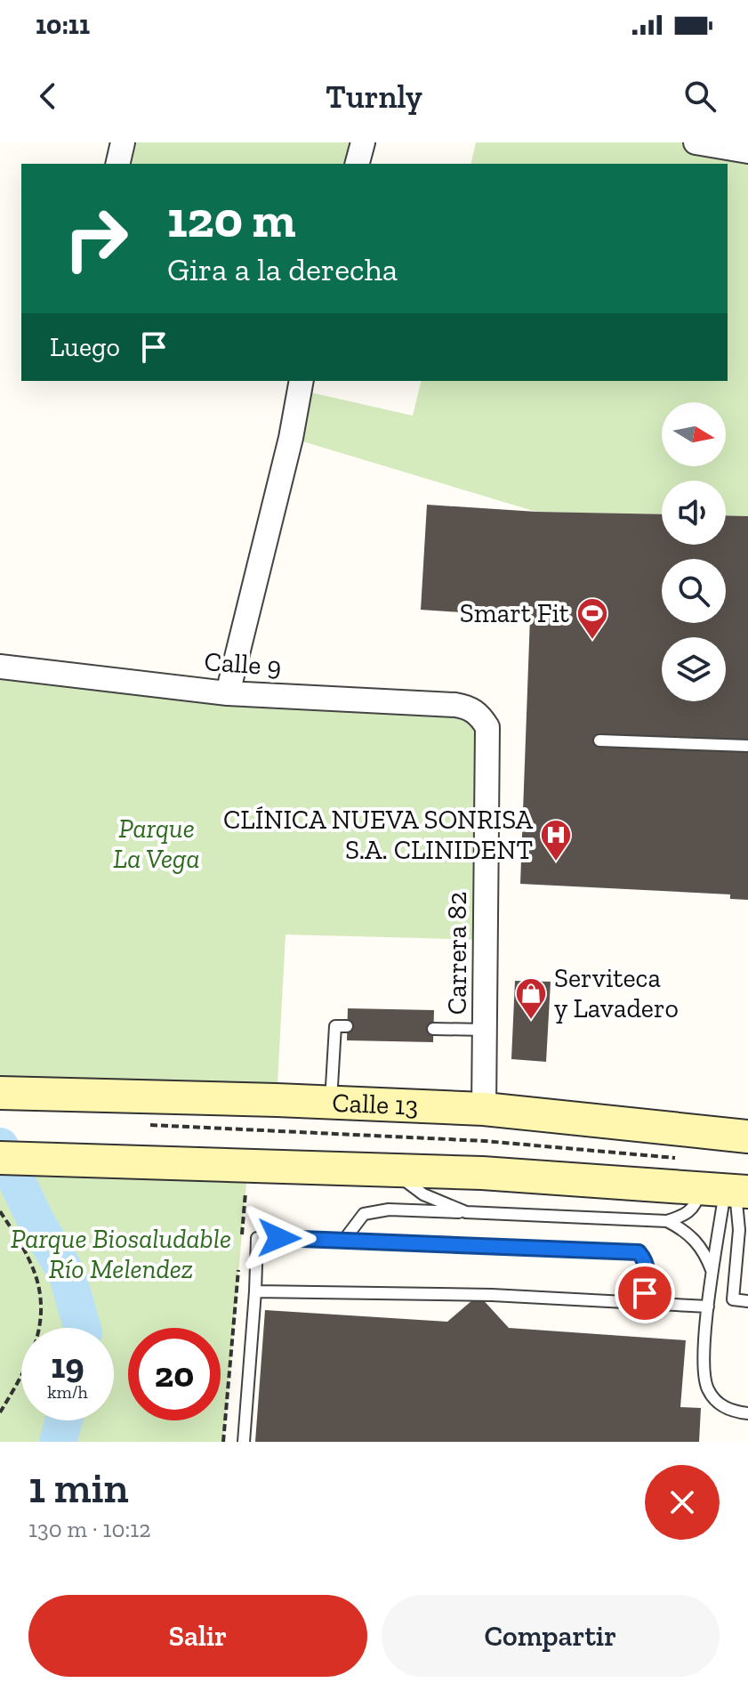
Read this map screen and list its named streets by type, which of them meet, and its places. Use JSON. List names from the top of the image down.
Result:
{
  "streets": {
    "main road": ["Calle 13"],
    "street": ["Calle 9", "Carrera 82"]
  },
  "crossings": [
    ["Calle 9", "Carrera 82"],
    ["Carrera 82", "Calle 13"]
  ],
  "parks": ["Parque La Vega", "Parque Biosaludable Río Melendez"],
  "places": {
    "sports": ["Smart Fit"],
    "hospital": ["CLÍNICA NUEVA SONRISA S.A. CLINIDENT"],
    "shop": ["Serviteca y Lavadero"]
  },
  "north": "right",
  "page": {
    "status": "10:11",
    "header": "Turnly",
    "turn": ["120 m", "Gira a la derecha"],
    "then": "Luego",
    "speed": "19 km/h",
    "limit": "20",
    "heading": ["1 min", "130 m · 10:12"],
    "buttons": ["Salir", "Compartir"]
  }
}
